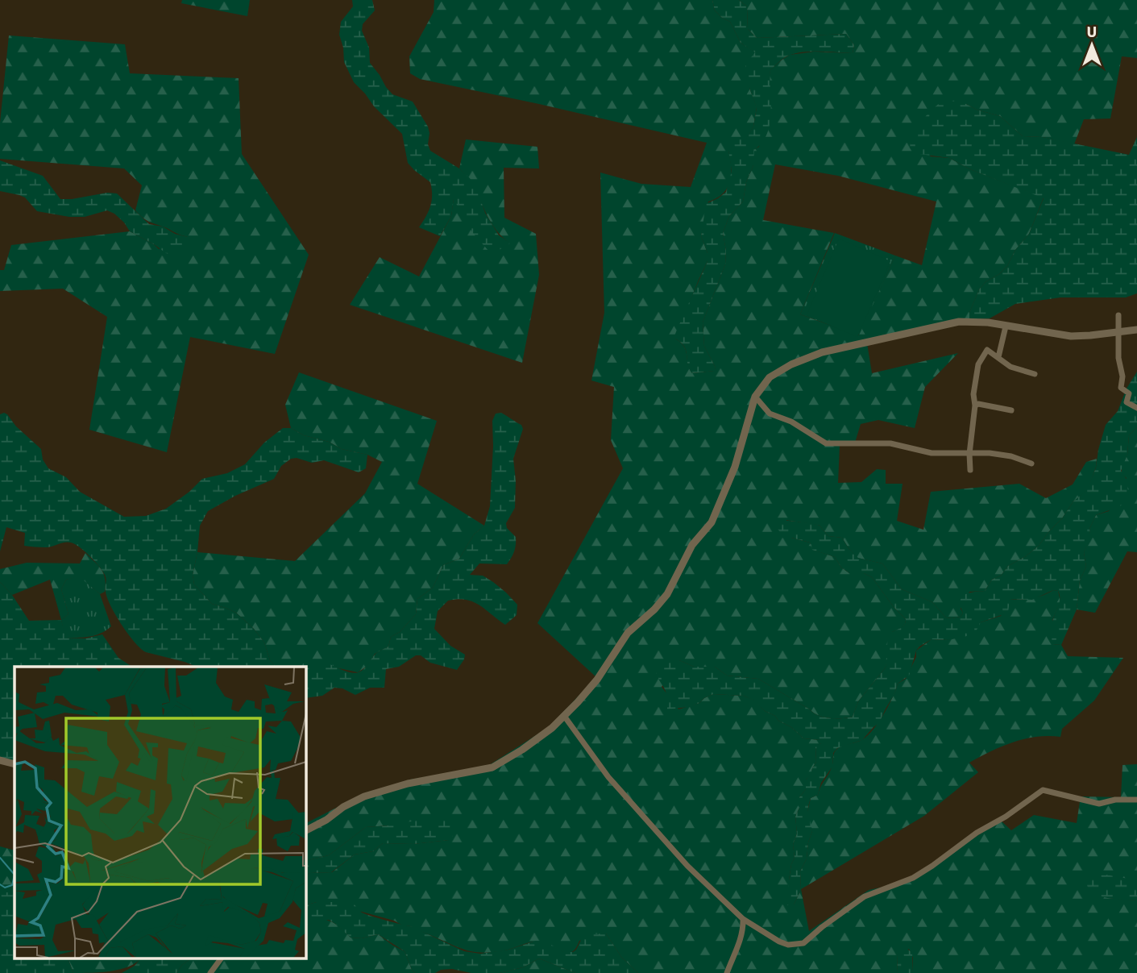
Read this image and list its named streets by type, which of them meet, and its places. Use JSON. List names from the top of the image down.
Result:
{
  "north": "top"
}
